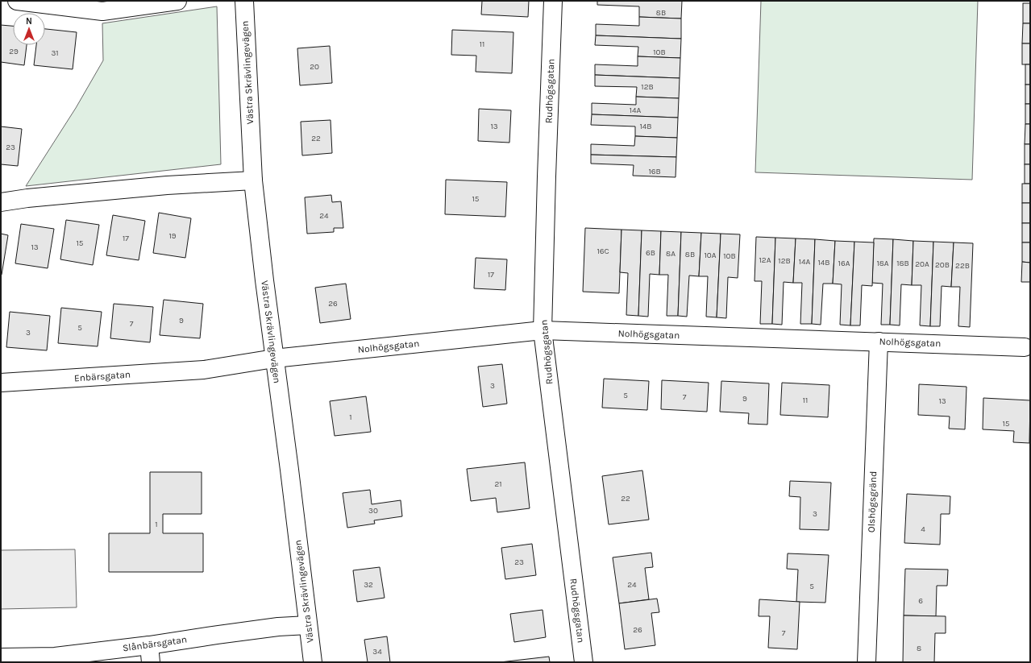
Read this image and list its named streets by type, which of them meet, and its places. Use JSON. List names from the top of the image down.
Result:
{
  "streets": {
    "street": [
      "Västra Skrävlingevägen",
      "Rudhögsgatan",
      "Nolhögsgatan",
      "Enbärsgatan",
      "Olshögsgränd",
      "Slånbärsgatan"
    ]
  },
  "crossings": [
    ["Västra Skrävlingevägen", "Nolhögsgatan"],
    ["Västra Skrävlingevägen", "Slånbärsgatan"],
    ["Rudhögsgatan", "Nolhögsgatan"],
    ["Nolhögsgatan", "Enbärsgatan"],
    ["Nolhögsgatan", "Olshögsgränd"]
  ],
  "house_numbers": [
    "8B",
    "11",
    "29",
    "10B",
    "31",
    "20",
    "12B",
    "14A",
    "13",
    "14B",
    "22",
    "23",
    "16B",
    "15",
    "24",
    "19",
    "17",
    "15",
    "13",
    "16C",
    "6B",
    "8A",
    "8B",
    "10A",
    "10B",
    "12A",
    "12B",
    "14A",
    "14B",
    "16A",
    "18A",
    "18B",
    "20A",
    "20B",
    "22B",
    "17",
    "26",
    "9",
    "7",
    "5",
    "3",
    "3",
    "5",
    "7",
    "9",
    "11",
    "13",
    "1",
    "15",
    "21",
    "22",
    "30",
    "3",
    "1",
    "4",
    "23",
    "32",
    "24",
    "5",
    "6",
    "26",
    "7",
    "8",
    "34"
  ],
  "north": "top"
}
